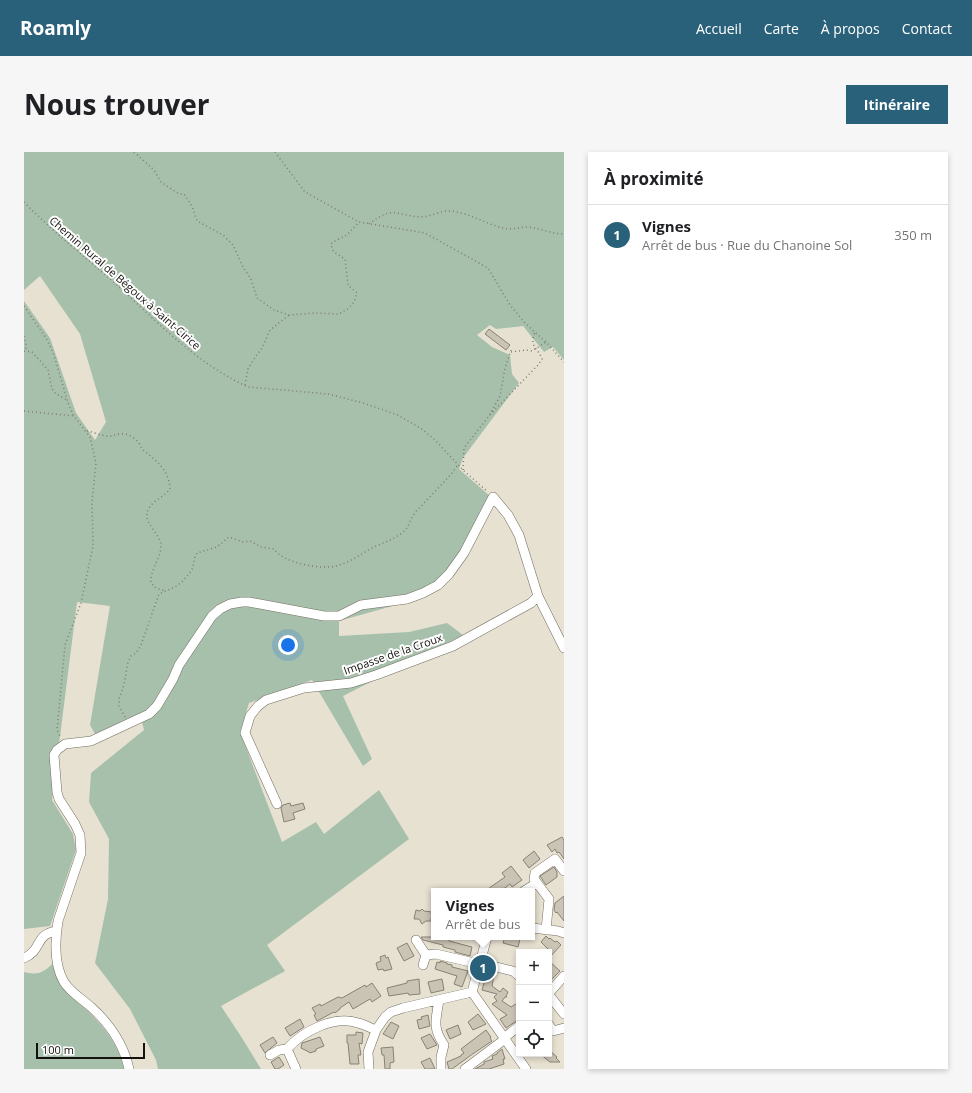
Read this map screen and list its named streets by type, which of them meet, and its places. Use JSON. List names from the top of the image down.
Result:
{
  "streets": {
    "street": ["Impasse de la Croux"],
    "path": ["Chemin Rural de Bégoux à Saint-Cirice"]
  },
  "scale_bar": "100 m",
  "page": {
    "header": "Roamly",
    "nav": [
      "Accueil",
      "Carte",
      "À propos",
      "Contact"
    ],
    "title": "Nous trouver",
    "buttons": "Itinéraire",
    "heading": "À proximité",
    "list": [
      {
        "mark": "1",
        "name": "Vignes",
        "note": "Arrêt de bus · Rue du Chanoine Sol",
        "value": "350 m"
      }
    ],
    "popup": ["Vignes", "Arrêt de bus"],
    "map_buttons": ["+", "−"],
    "pins": "1",
    "scale": "100 m"
  }
}
